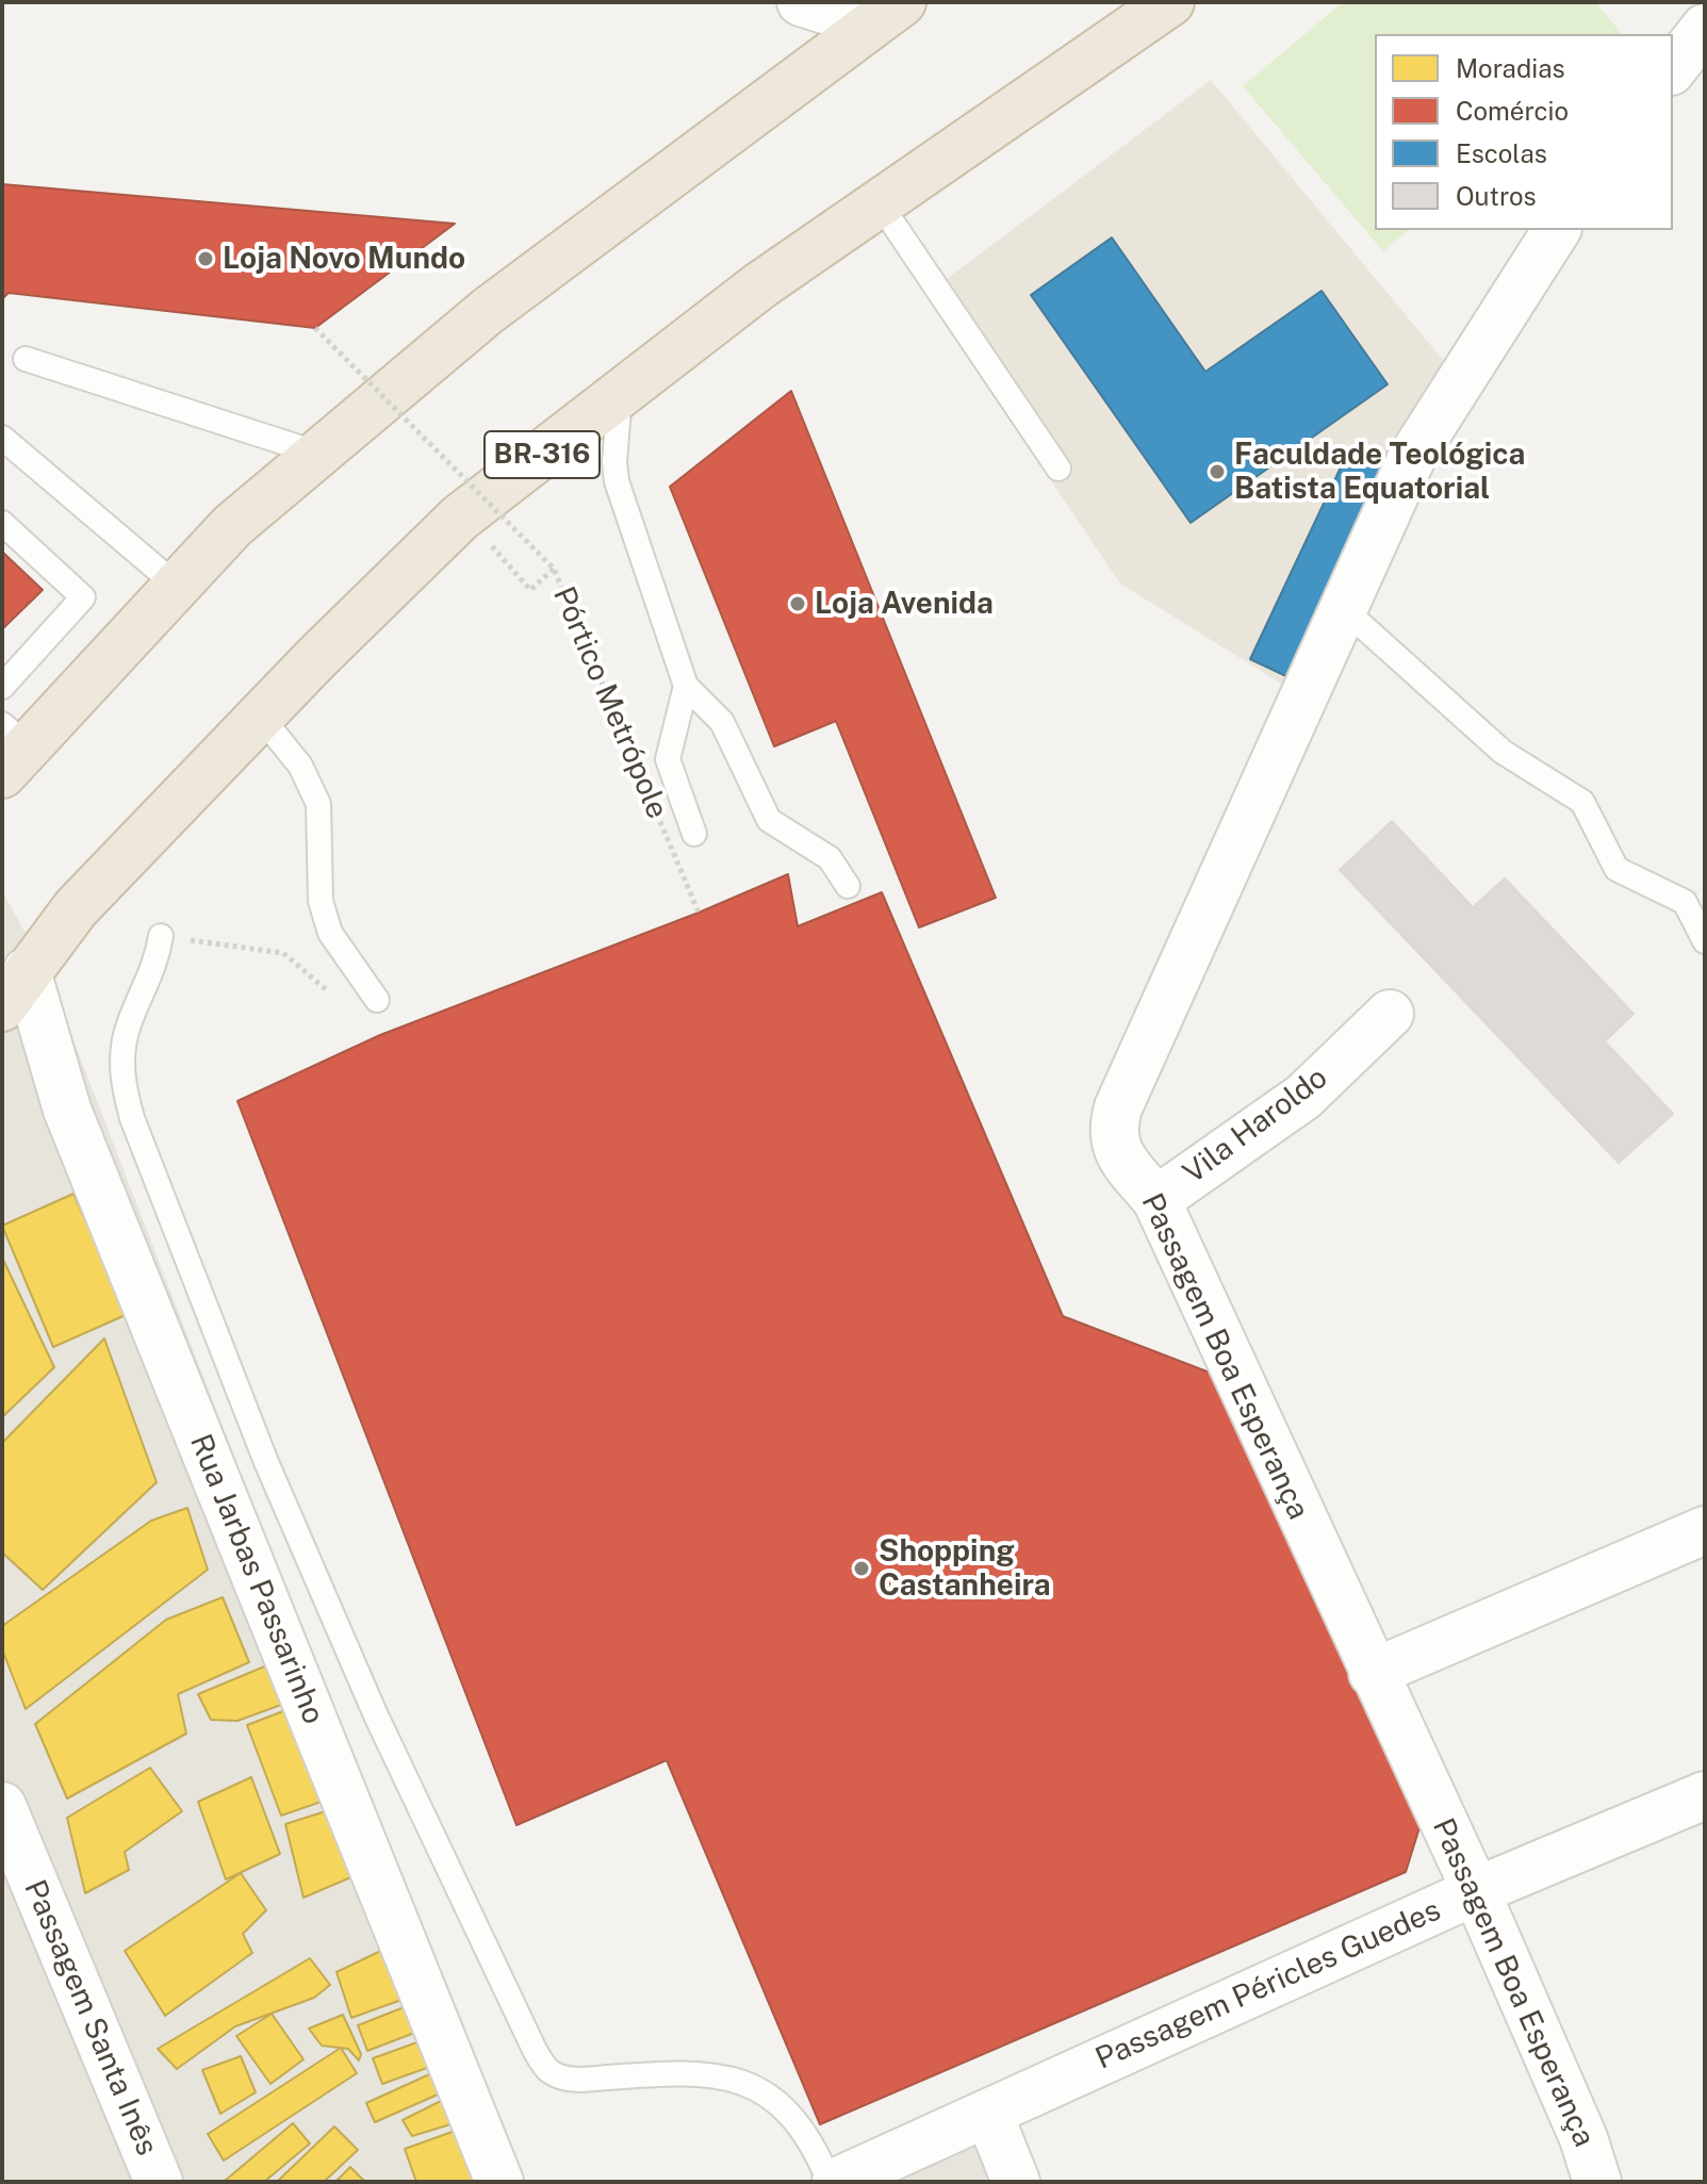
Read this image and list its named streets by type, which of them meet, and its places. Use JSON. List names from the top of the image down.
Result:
{
  "streets": {
    "highway": ["BR-316"],
    "street": [
      "Vila Haroldo",
      "Passagem Boa Esperança",
      "Rua Jarbas Passarinho",
      "Passagem Péricles Guedes",
      "Passagem Santa Inês"
    ],
    "path": ["Pórtico Metrópole"]
  },
  "crossings": [
    ["BR-316", "Rua Jarbas Passarinho"],
    ["Vila Haroldo", "Passagem Boa Esperança"],
    ["Passagem Boa Esperança", "Passagem Péricles Guedes"]
  ],
  "places": [
    "Loja Novo Mundo",
    "Faculdade Teológica Batista Equatorial",
    "Loja Avenida",
    "Shopping Castanheira"
  ],
  "legend": [
    "Moradias",
    "Comércio",
    "Escolas",
    "Outros"
  ]
}
